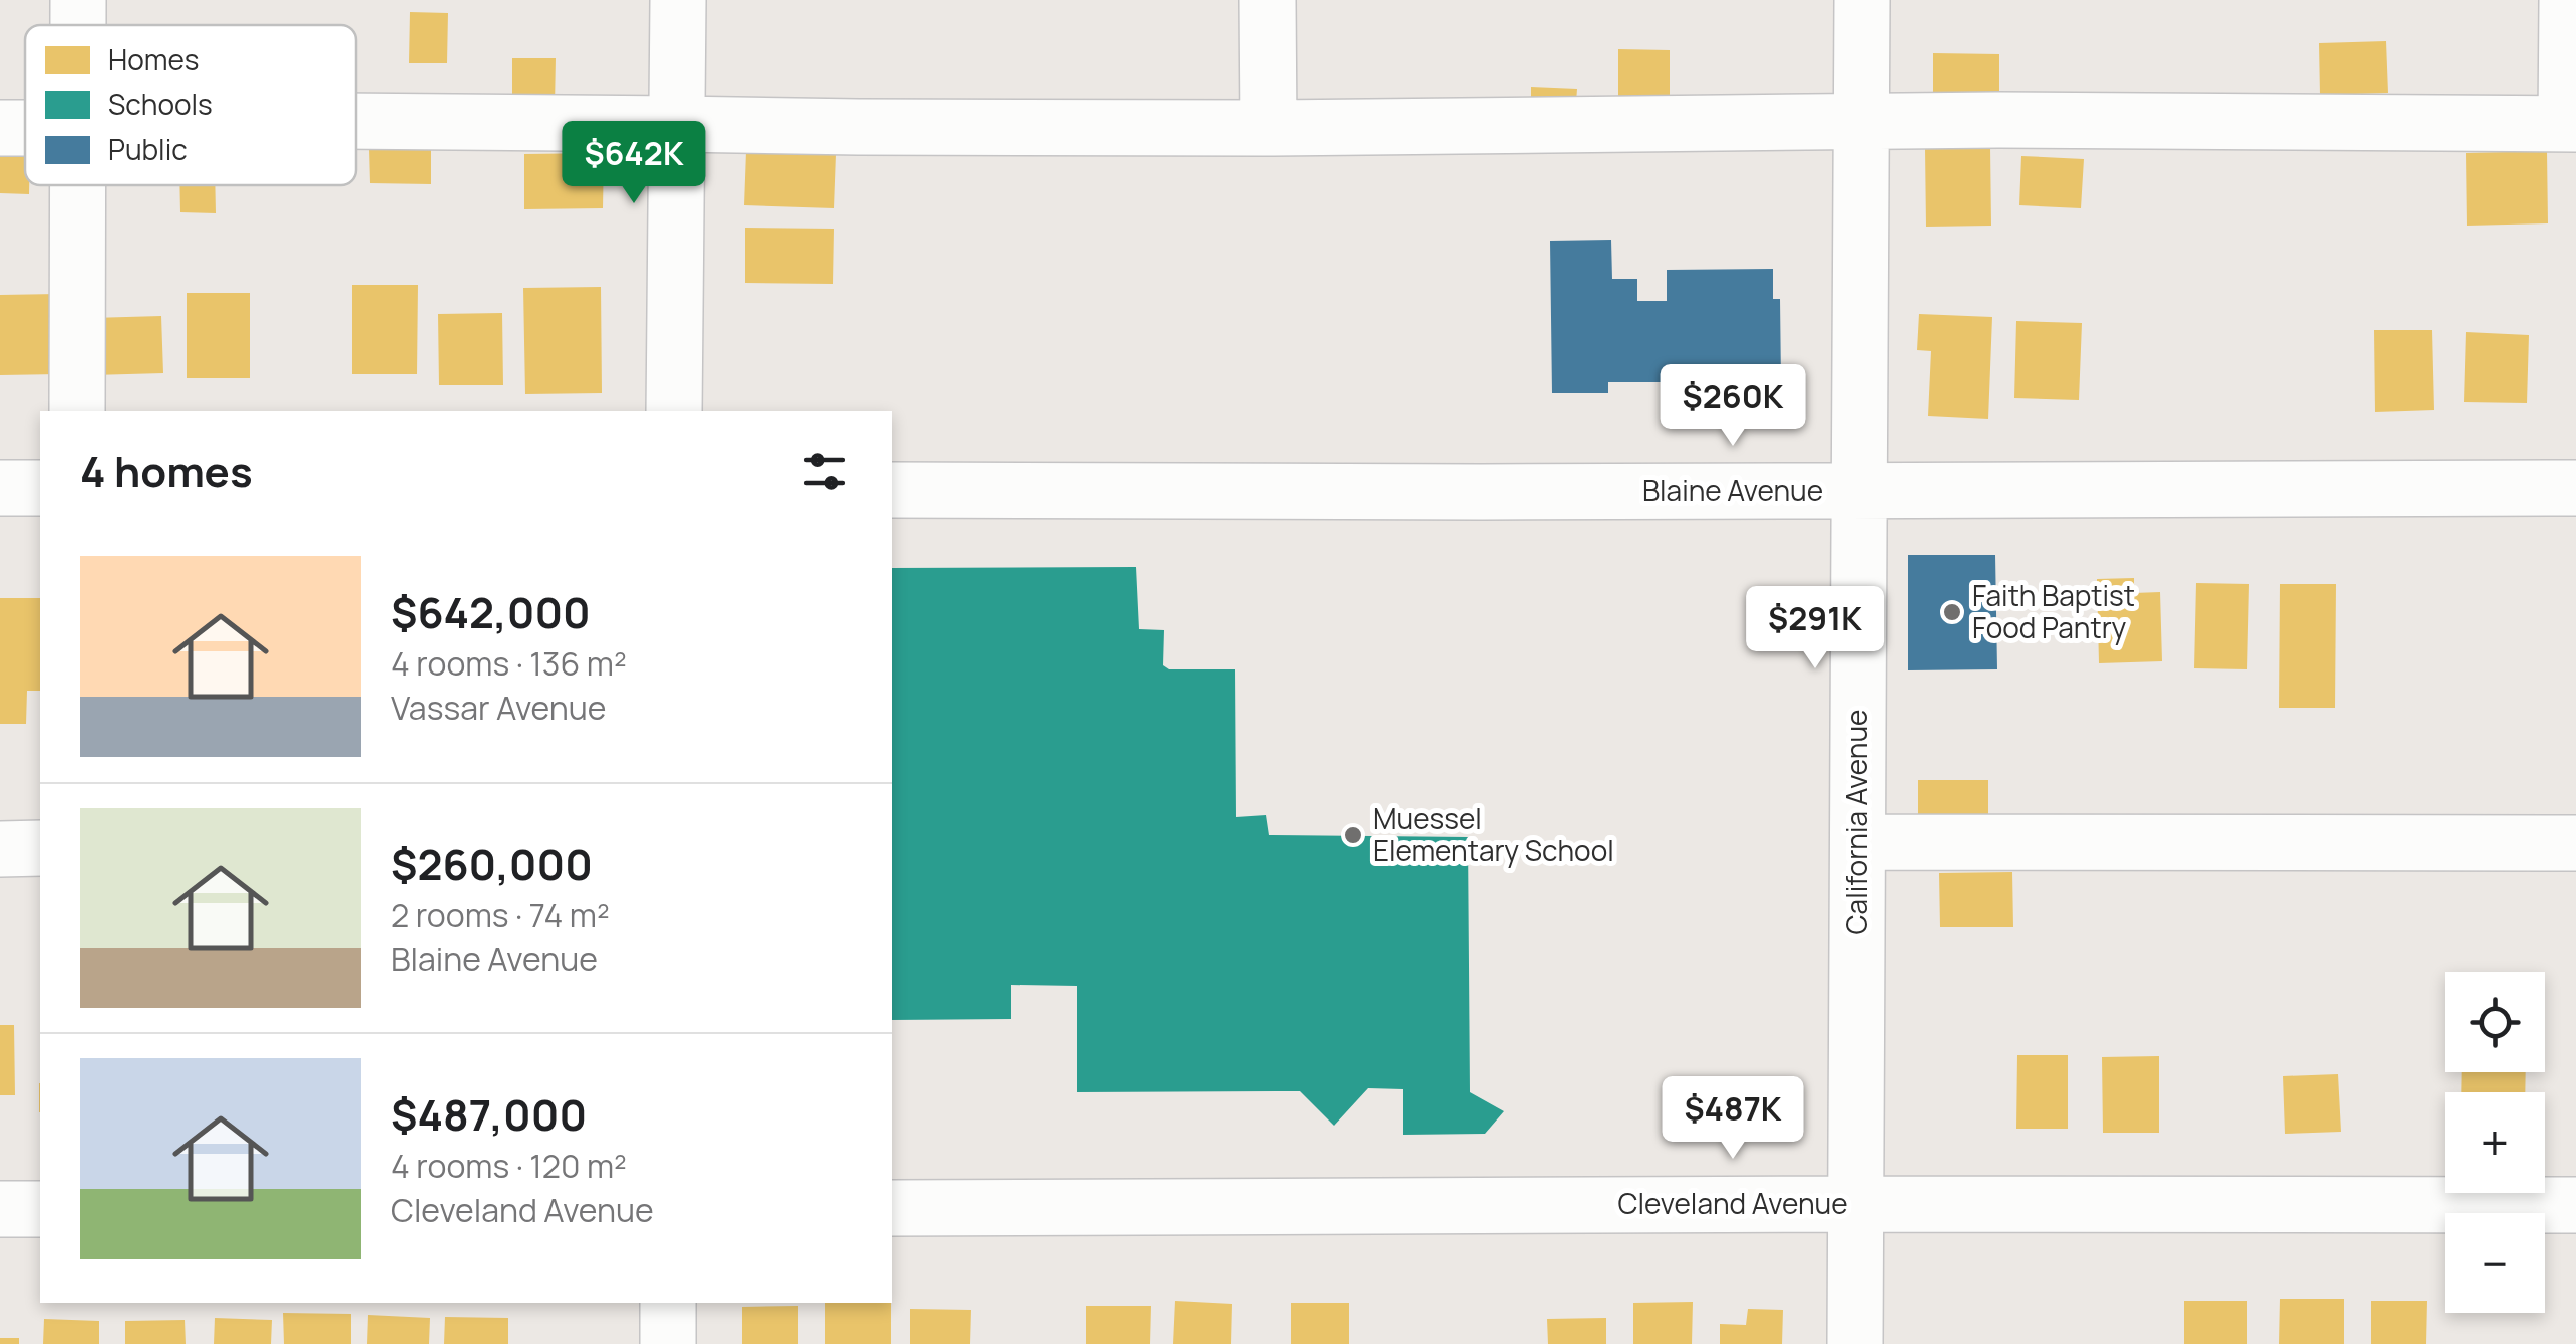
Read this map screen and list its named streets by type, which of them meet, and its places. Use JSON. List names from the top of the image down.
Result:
{
  "streets": {
    "street": ["Blaine Avenue", "California Avenue", "Cleveland Avenue"]
  },
  "crossings": [
    ["Blaine Avenue", "California Avenue"],
    ["California Avenue", "Cleveland Avenue"]
  ],
  "places": ["Faith Baptist Food Pantry", "Muessel Elementary School"],
  "legend": ["Homes", "Schools", "Public"],
  "page": {
    "price": [
      "$642K",
      "$260K",
      "$291K",
      "$487K"
    ],
    "heading": "4 homes",
    "list": [
      {
        "name": "$642,000",
        "note": "4 rooms · 136 m² · Vassar Avenue"
      },
      {
        "name": "$260,000",
        "note": "2 rooms · 74 m² · Blaine Avenue"
      },
      {
        "name": "$487,000",
        "note": "4 rooms · 120 m² · Cleveland Avenue"
      }
    ],
    "map_buttons": ["+", "−"]
  }
}
